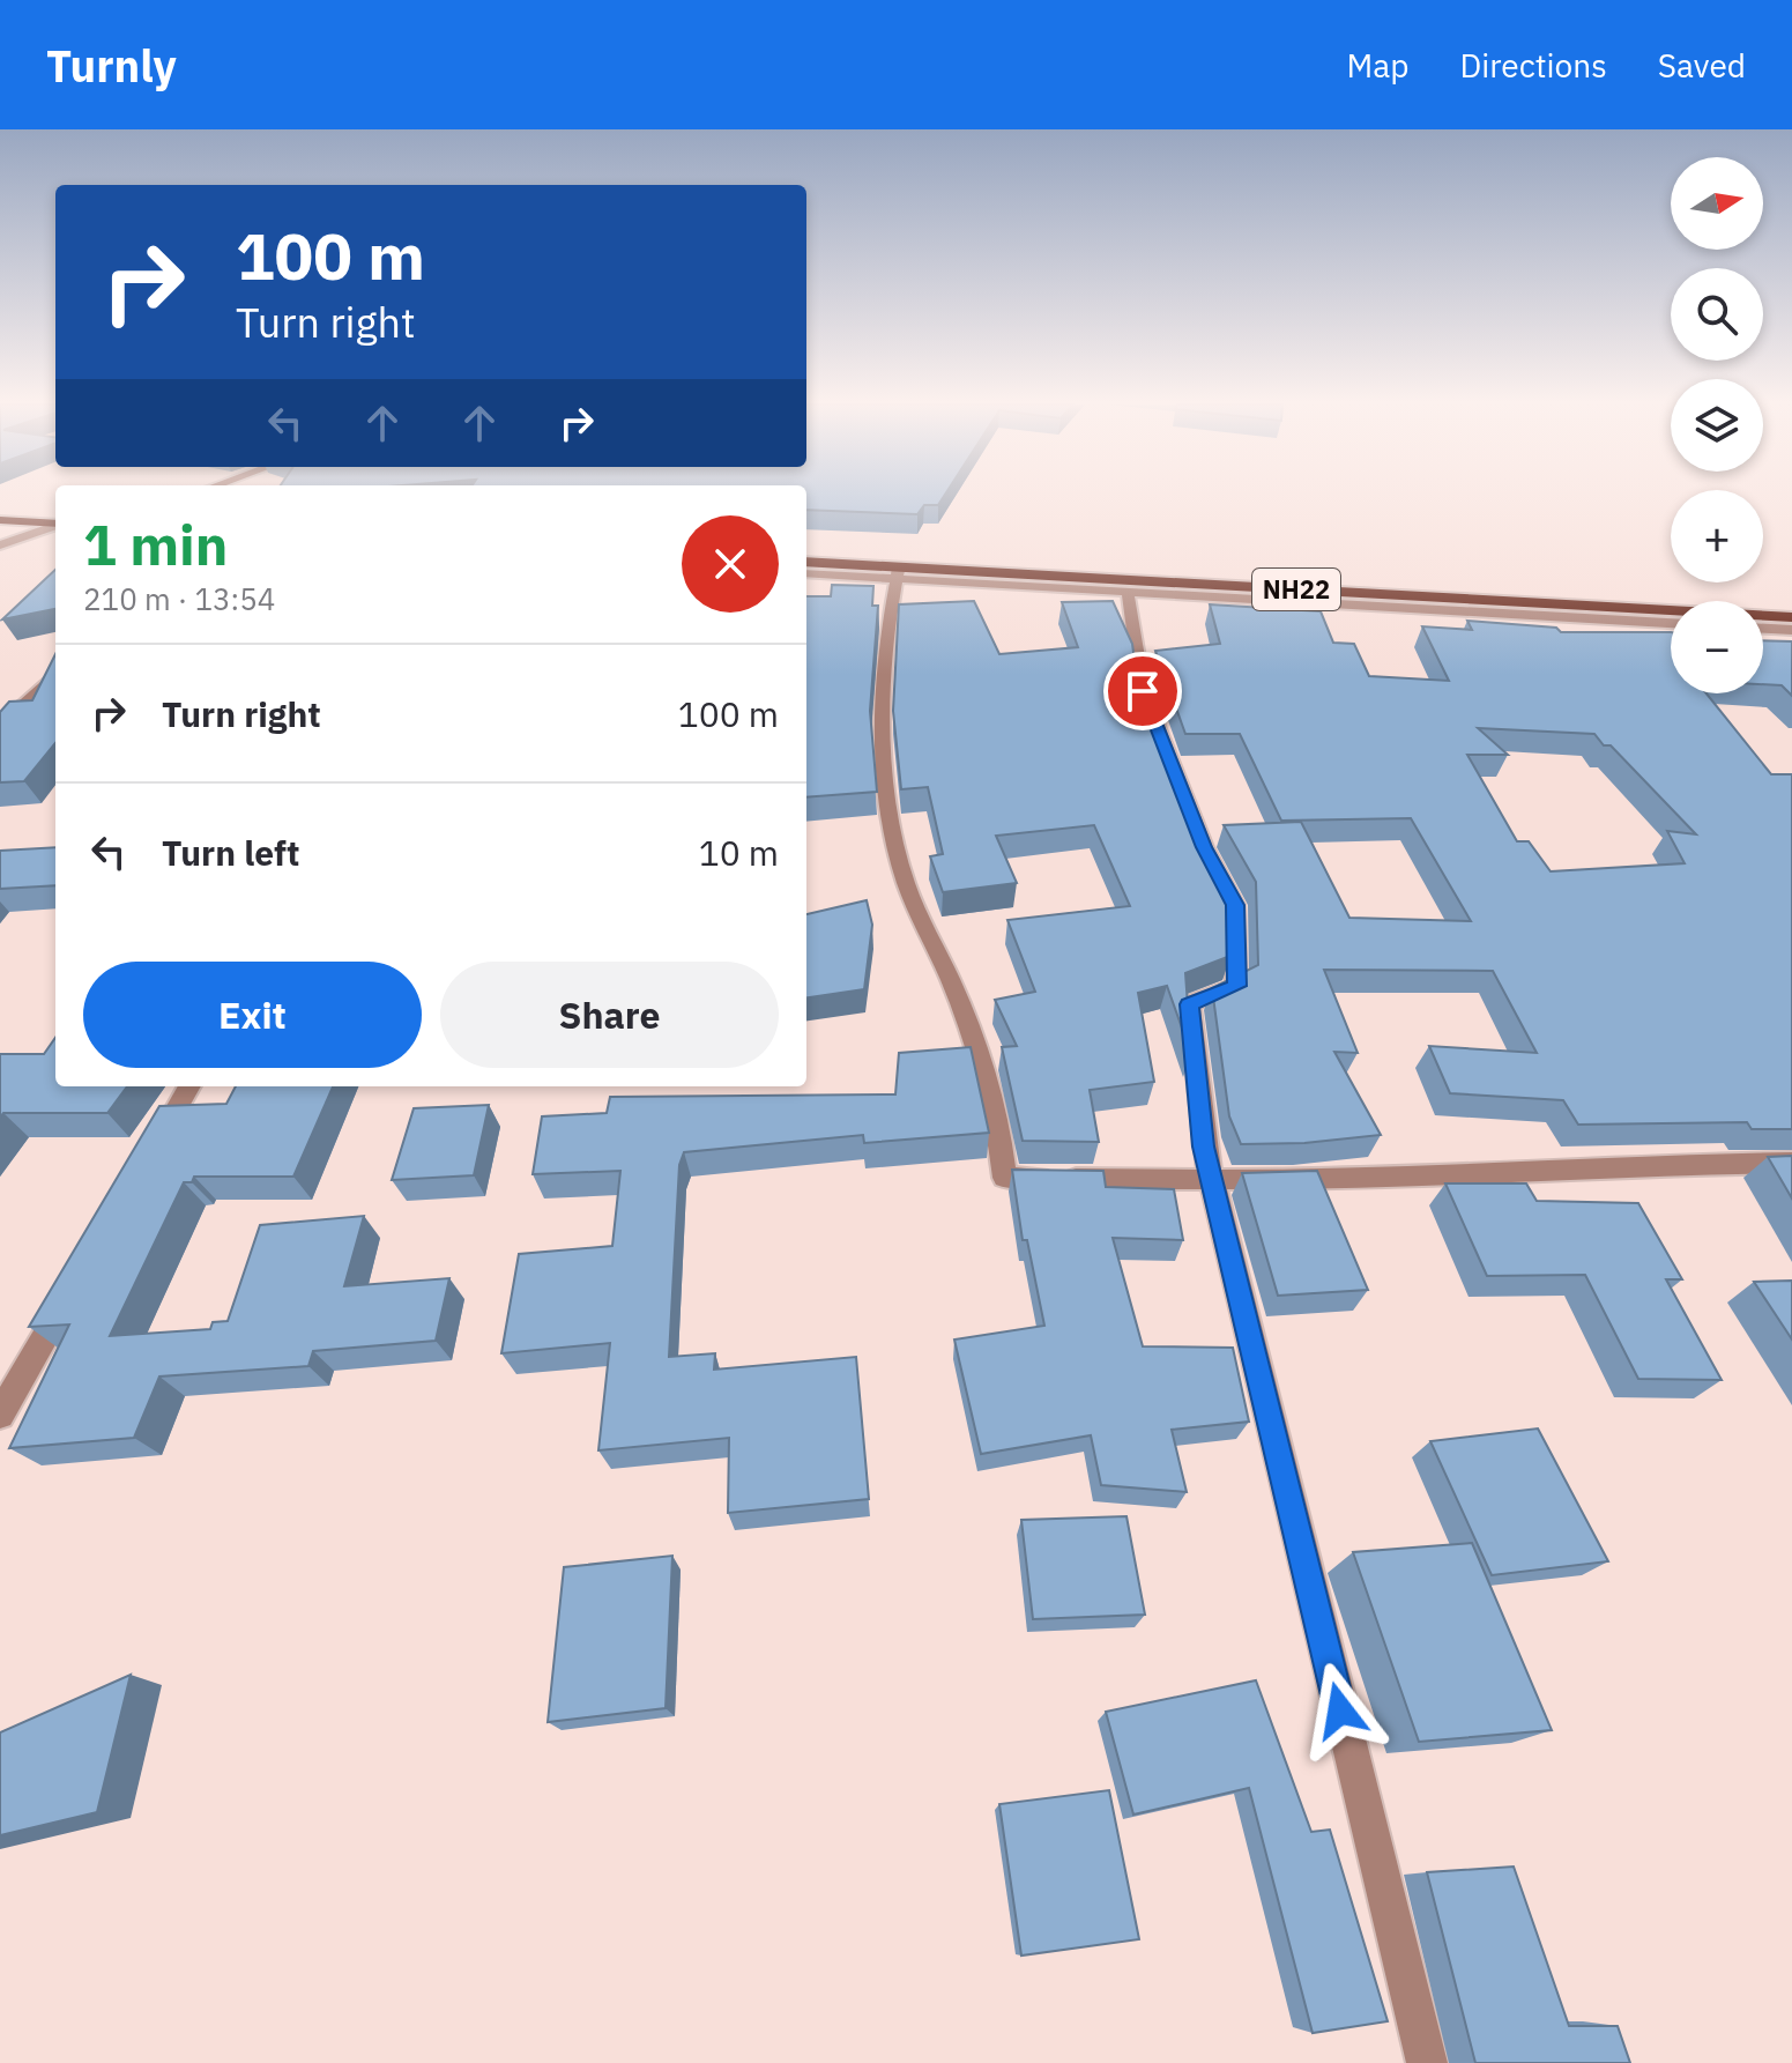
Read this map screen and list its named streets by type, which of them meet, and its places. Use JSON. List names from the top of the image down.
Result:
{
  "streets": {
    "highway": ["NH22"]
  },
  "north": "right",
  "page": {
    "header": "Turnly",
    "nav": ["Map", "Directions", "Saved"],
    "map_buttons": ["+", "−"],
    "turn": ["100 m", "Turn right"],
    "heading": ["1 min", "210 m · 13:54"],
    "list": [
      {
        "name": "Turn right",
        "value": "100 m"
      },
      {
        "name": "Turn left",
        "value": "10 m"
      }
    ],
    "buttons": ["Exit", "Share"]
  }
}
